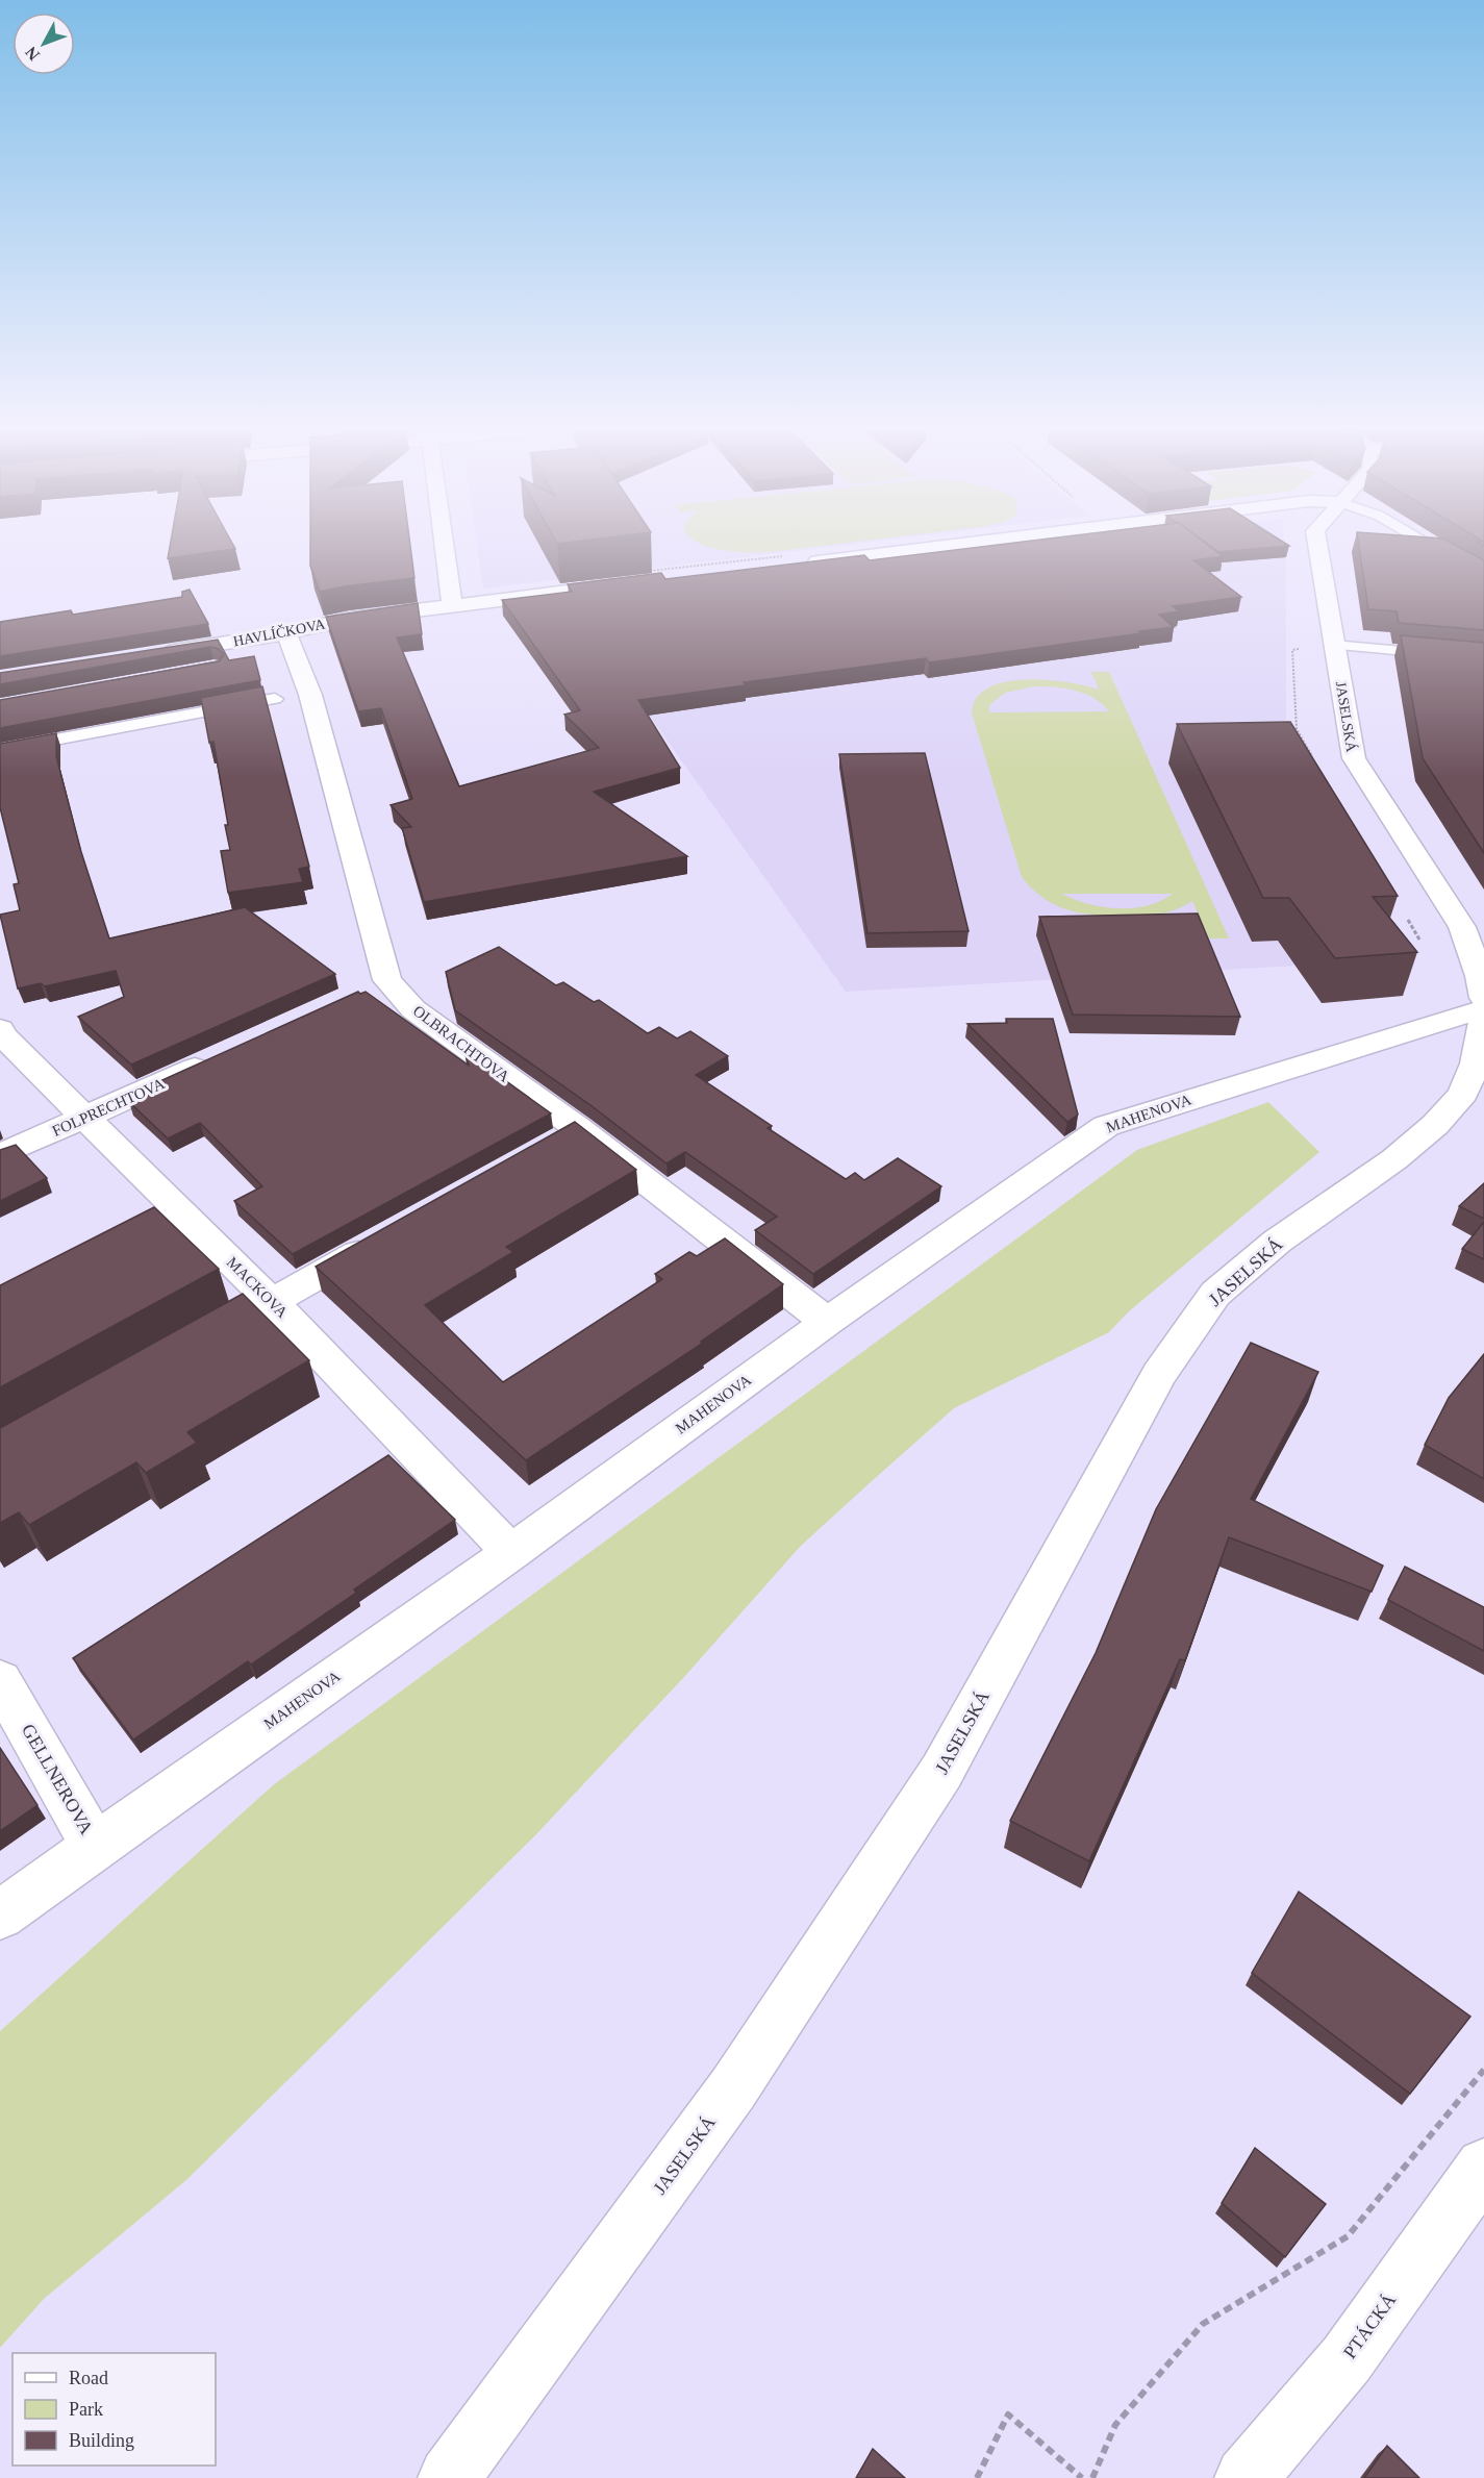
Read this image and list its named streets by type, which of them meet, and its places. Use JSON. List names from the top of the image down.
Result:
{
  "streets": {
    "street": [
      "HAVLÍČKOVA",
      "JASELSKÁ",
      "OLBRACHTOVA",
      "FOLPRECHTOVA",
      "MAHENOVA",
      "MACKOVA",
      "GELLNEROVA",
      "PTÁCKÁ"
    ]
  },
  "crossings": [
    ["HAVLÍČKOVA", "OLBRACHTOVA"],
    ["OLBRACHTOVA", "MAHENOVA"],
    ["FOLPRECHTOVA", "MACKOVA"],
    ["MAHENOVA", "MACKOVA"],
    ["MAHENOVA", "GELLNEROVA"]
  ],
  "legend": ["Road", "Park", "Building"],
  "north": "bottom left"
}
